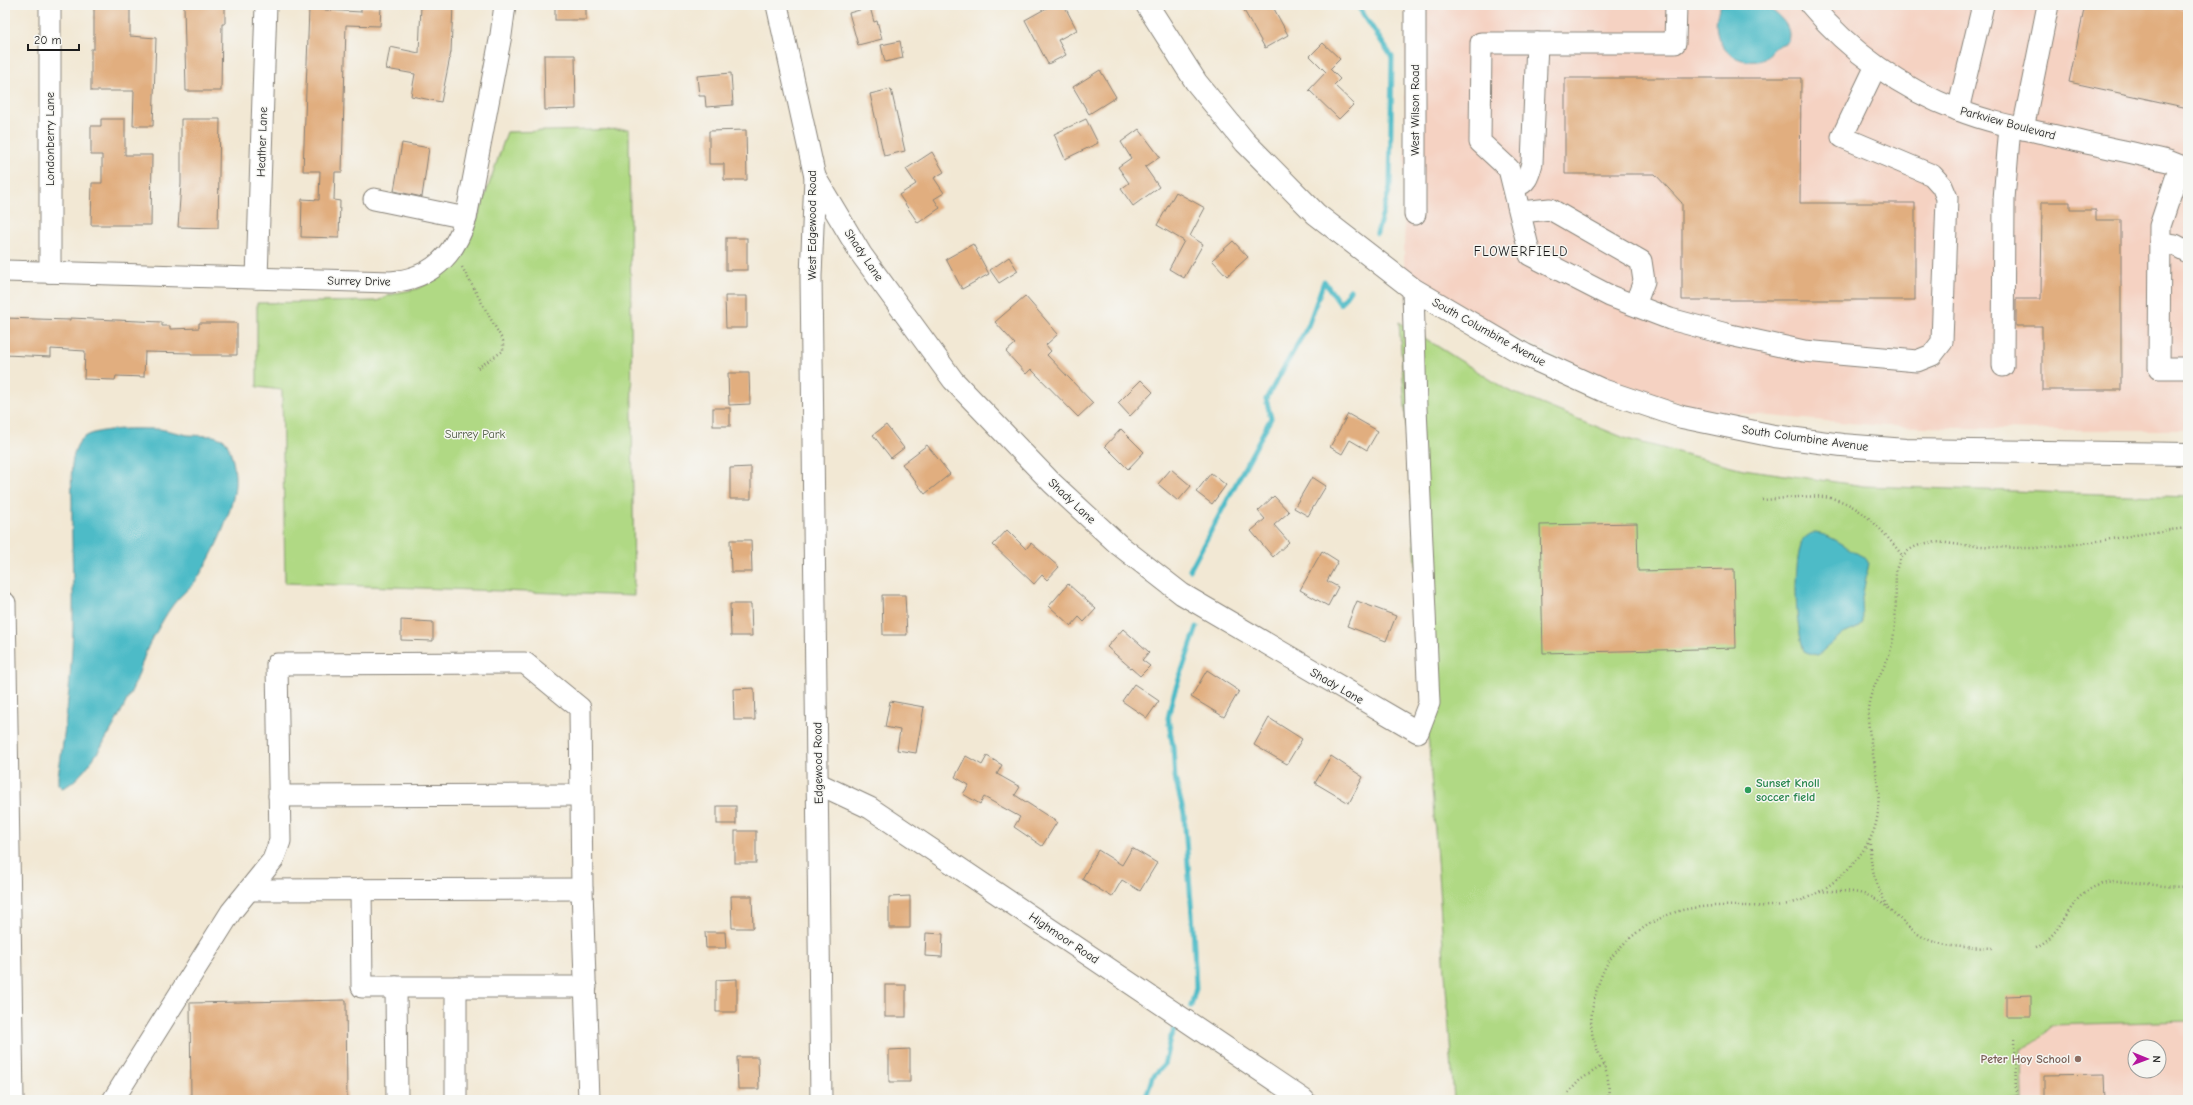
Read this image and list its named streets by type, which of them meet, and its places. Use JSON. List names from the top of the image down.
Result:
{
  "streets": {
    "main road": ["South Columbine Avenue"],
    "street": [
      "West Wilson Road",
      "Parkview Boulevard",
      "Londonberry Lane",
      "Heather Lane",
      "West Edgewood Road",
      "Shady Lane",
      "Surrey Drive",
      "Edgewood Road",
      "Highmoor Road"
    ]
  },
  "crossings": [
    ["Londonberry Lane", "Surrey Drive"],
    ["Heather Lane", "Surrey Drive"],
    ["West Edgewood Road", "Shady Lane"],
    ["West Edgewood Road", "Edgewood Road"],
    ["Shady Lane", "South Columbine Avenue"],
    ["Edgewood Road", "Highmoor Road"]
  ],
  "districts": ["FLOWERFIELD"],
  "parks": ["Surrey Park"],
  "places": ["Sunset Knoll soccer field", "Peter Hoy School"],
  "scale_bar": "20 m",
  "north": "right"
}
